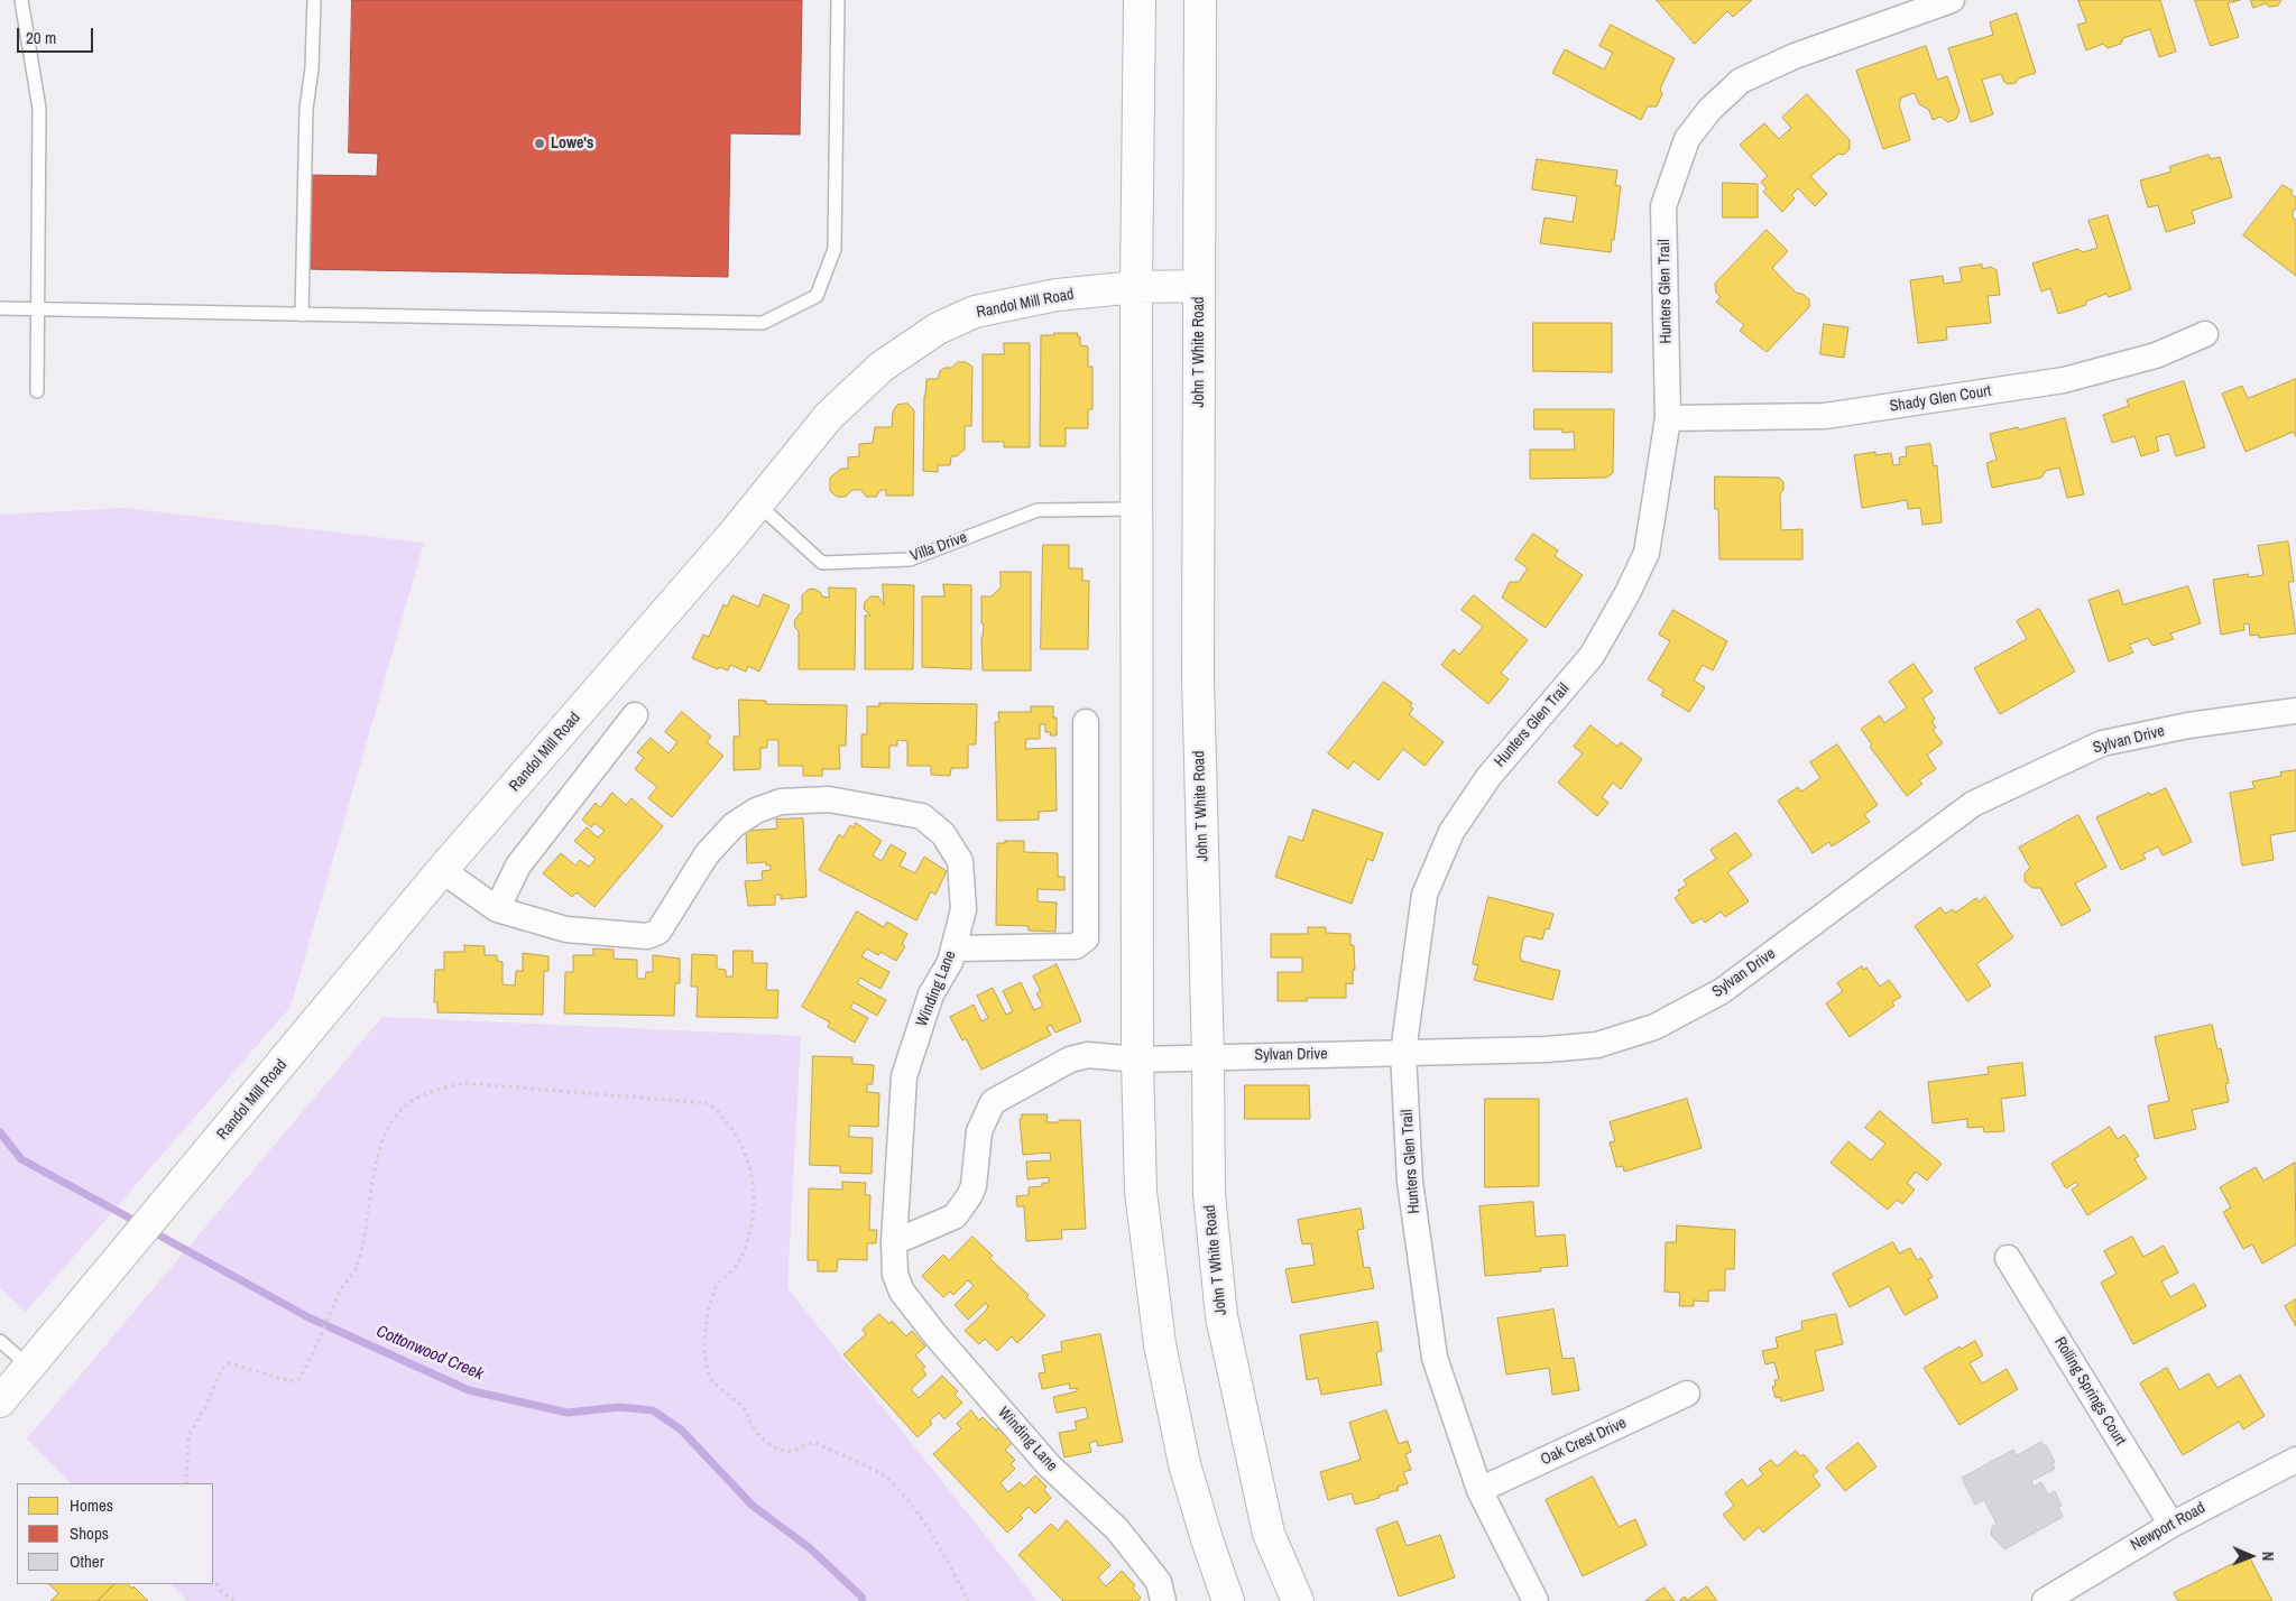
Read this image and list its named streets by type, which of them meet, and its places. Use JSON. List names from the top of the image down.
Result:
{
  "streets": {
    "street": [
      "Hunters Glen Trail",
      "Randol Mill Road",
      "John T White Road",
      "Shady Glen Court",
      "Sylvan Drive",
      "Winding Lane",
      "Rolling Springs Court",
      "Oak Crest Drive",
      "Newport Road"
    ],
    "lane": ["Villa Drive"]
  },
  "crossings": [
    ["Hunters Glen Trail", "Shady Glen Court"],
    ["Hunters Glen Trail", "Sylvan Drive"],
    ["Hunters Glen Trail", "Oak Crest Drive"],
    ["Randol Mill Road", "John T White Road"],
    ["Randol Mill Road", "Villa Drive"],
    ["Randol Mill Road", "Winding Lane"],
    ["John T White Road", "Sylvan Drive"],
    ["Sylvan Drive", "Winding Lane"],
    ["Rolling Springs Court", "Newport Road"]
  ],
  "water": ["Cottonwood Creek"],
  "places": ["Lowe's"],
  "legend": ["Homes", "Shops", "Other"],
  "scale_bar": "20 m",
  "north": "right"
}
